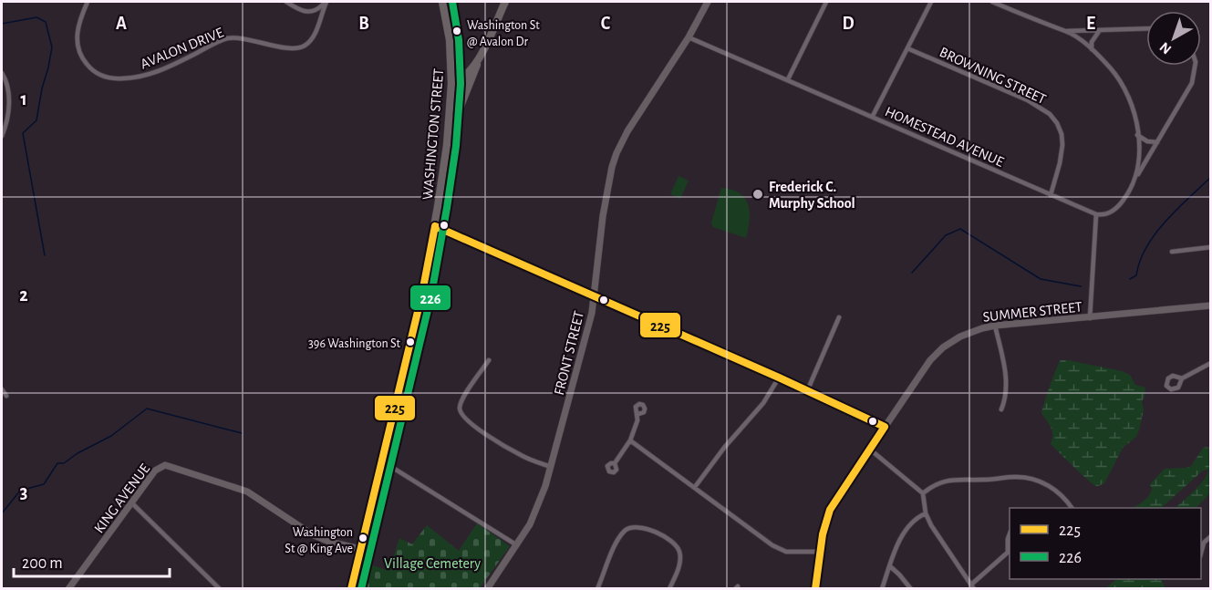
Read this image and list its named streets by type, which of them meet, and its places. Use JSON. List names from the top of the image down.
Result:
{
  "streets": {
    "main road": ["WASHINGTON STREET"],
    "street": [
      "AVALON DRIVE",
      "BROWNING STREET",
      "HOMESTEAD AVENUE",
      "SUMMER STREET",
      "FRONT STREET",
      "KING AVENUE"
    ]
  },
  "crossings": [
    ["BROWNING STREET", "HOMESTEAD AVENUE"],
    ["WASHINGTON STREET", "KING AVENUE"],
    ["HOMESTEAD AVENUE", "FRONT STREET"]
  ],
  "parks": ["Village Cemetery"],
  "places": [
    "Washington St @ Avalon Dr",
    "Frederick C. Murphy School",
    "396 Washington St",
    "Washington St @ King Ave"
  ],
  "lines": ["transit line 226", "transit line 225"],
  "legend": ["225", "226"],
  "scale_bar": "200 m",
  "north": "bottom left",
  "grid": {
    "columns": [
      "A",
      "B",
      "C",
      "D",
      "E"
    ],
    "rows": ["1", "2", "3"]
  }
}
